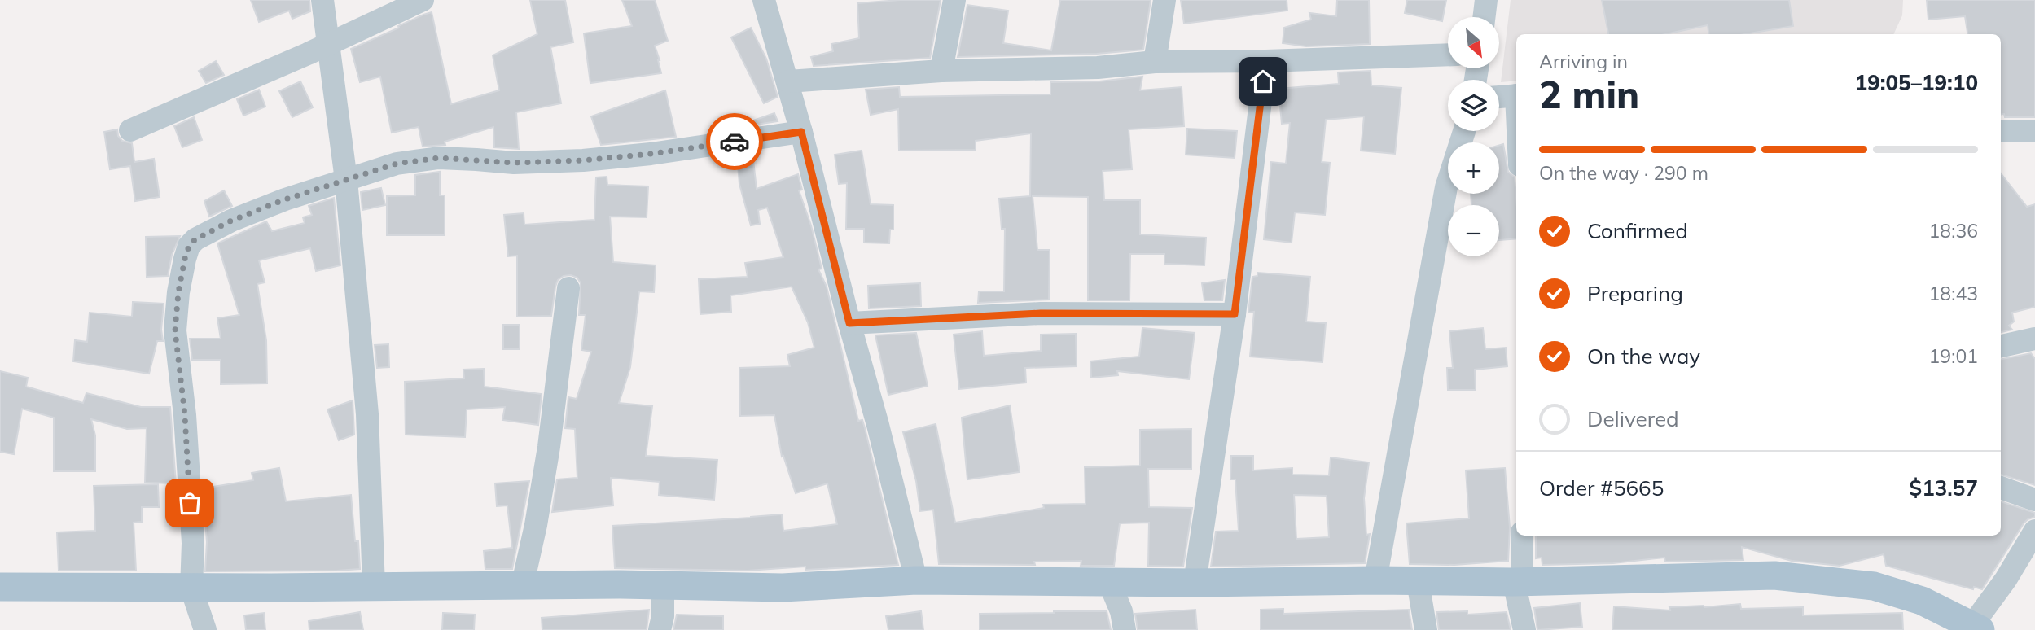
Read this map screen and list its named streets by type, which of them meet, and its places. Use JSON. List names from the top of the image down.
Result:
{
  "north": "bottom right",
  "page": {
    "map_buttons": ["+", "−"],
    "heading": ["2 min", "Arriving in", "19:05–19:10"],
    "panel": ["Order #5665", "$13.57"],
    "bar": "On the way · 290 m",
    "list": [
      ["Confirmed", "18:36"],
      ["Preparing", "18:43"],
      ["On the way", "19:01"],
      "Delivered"
    ]
  }
}
